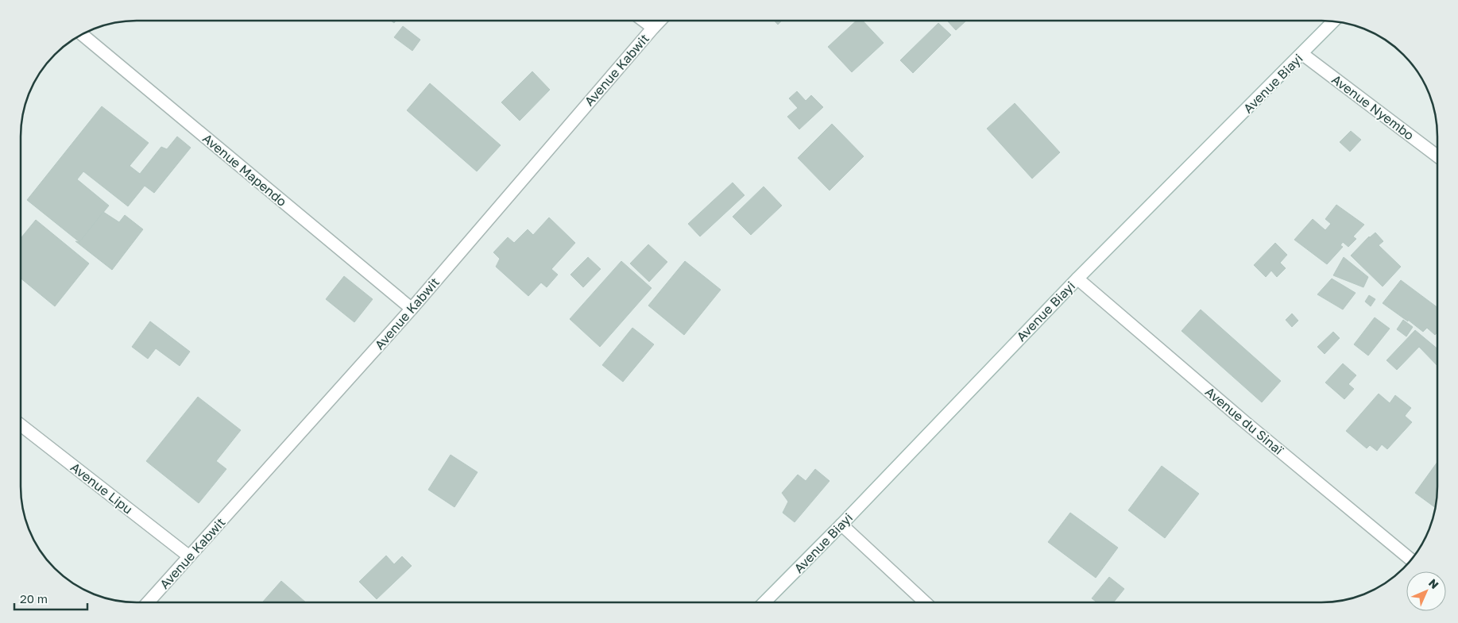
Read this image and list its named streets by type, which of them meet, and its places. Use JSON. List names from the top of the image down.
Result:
{
  "streets": {
    "street": [
      "Avenue Kabwit",
      "Avenue Biayi",
      "Avenue Nyembo",
      "Avenue Mapendo",
      "Avenue du Sinaï",
      "Avenue Lipu"
    ]
  },
  "crossings": [
    ["Avenue Kabwit", "Avenue Mapendo"],
    ["Avenue Kabwit", "Avenue Lipu"],
    ["Avenue Biayi", "Avenue Nyembo"],
    ["Avenue Biayi", "Avenue du Sinaï"]
  ],
  "scale_bar": "20 m",
  "north": "top right"
}
